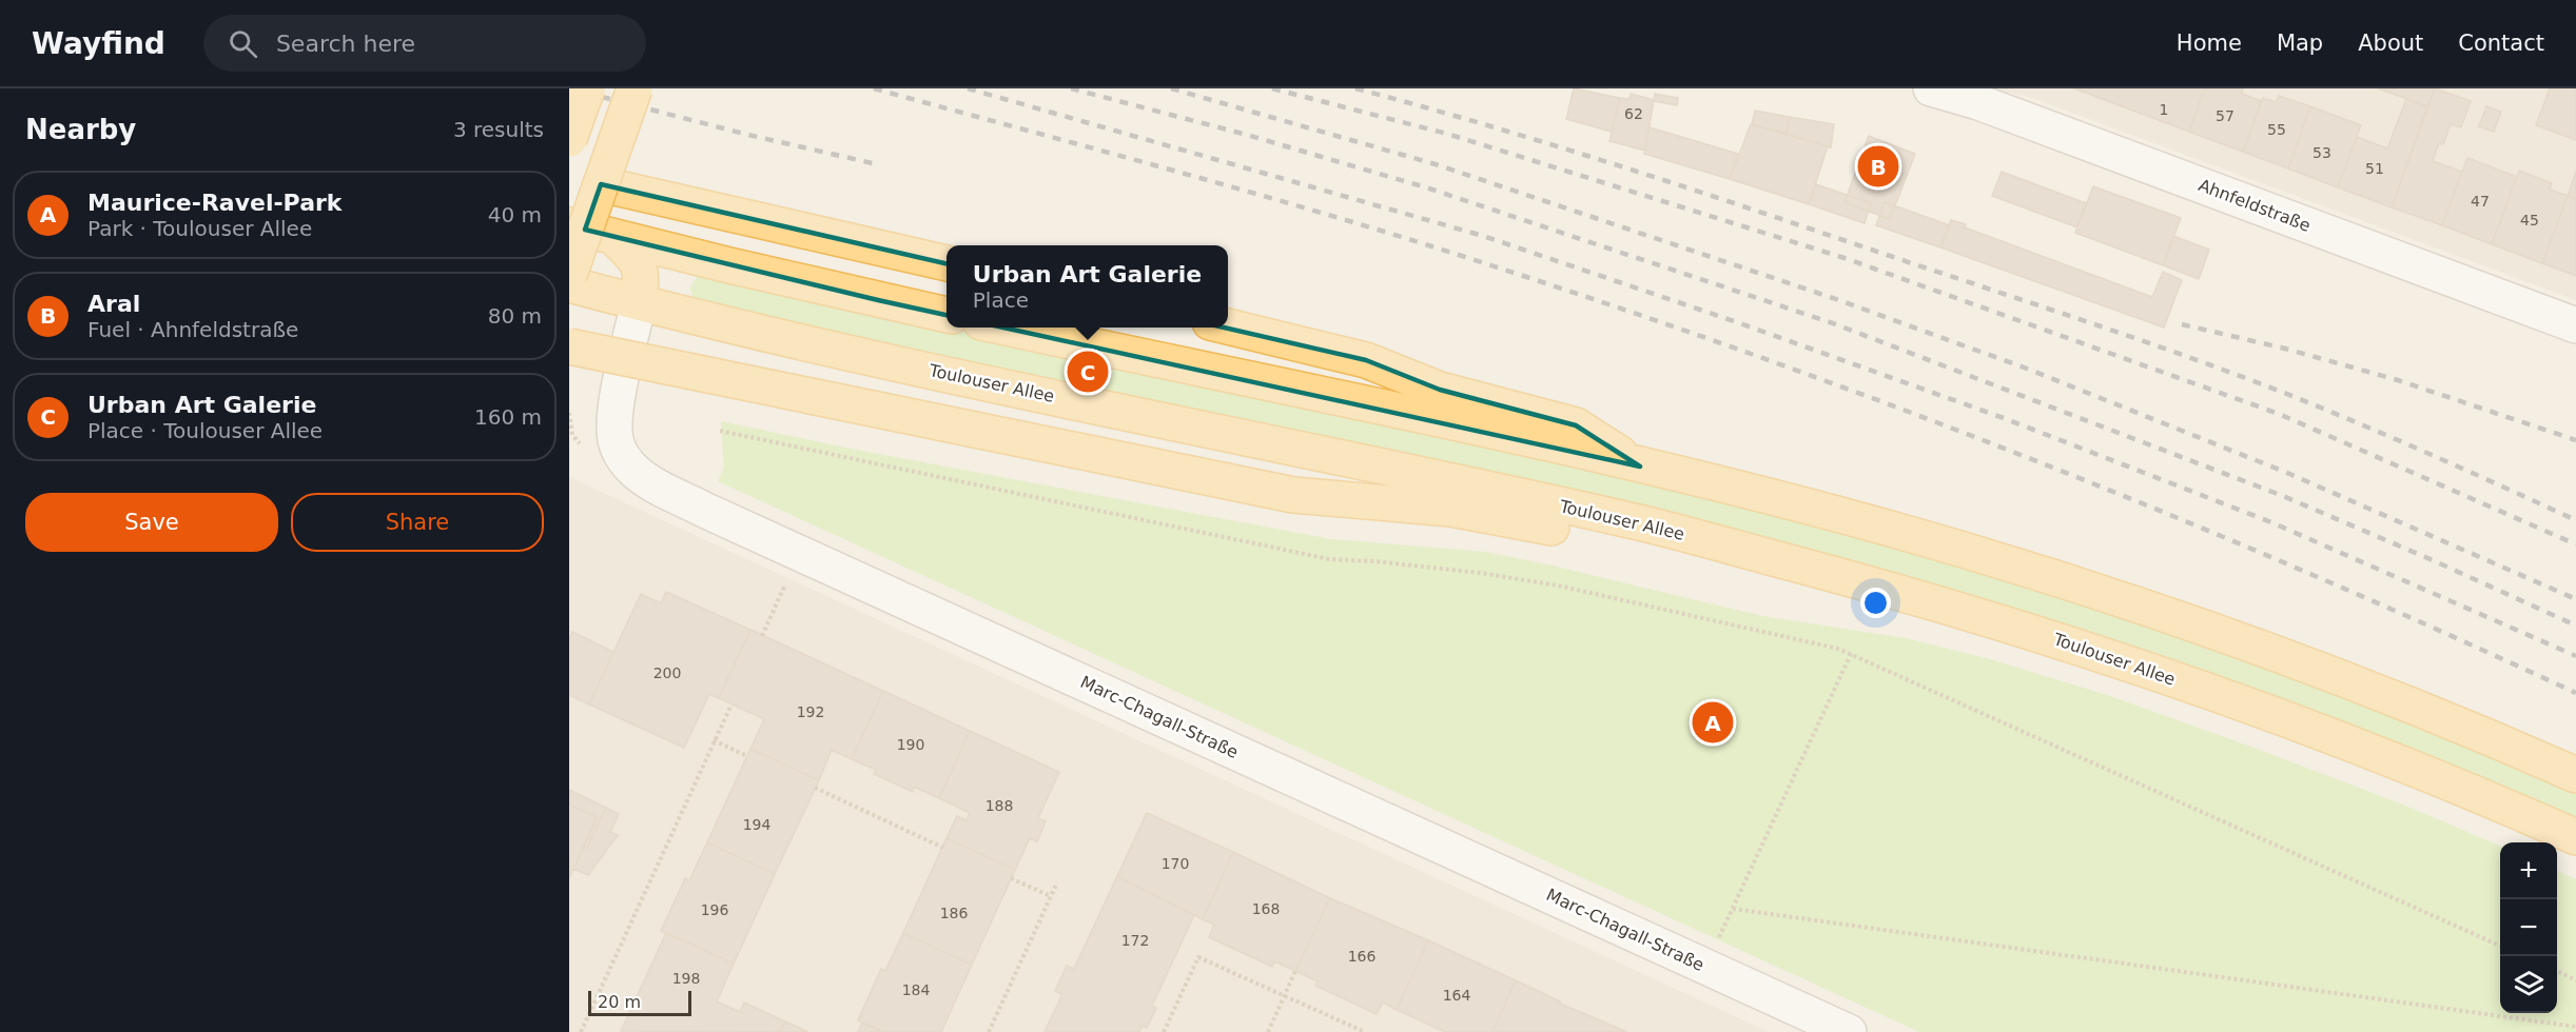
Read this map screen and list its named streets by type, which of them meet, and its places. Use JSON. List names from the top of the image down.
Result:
{
  "streets": {
    "main road": ["Toulouser Allee"],
    "street": ["Ahnfeldstraße", "Marc-Chagall-Straße"]
  },
  "crossings": [
    ["Toulouser Allee", "Marc-Chagall-Straße"]
  ],
  "house_numbers": [
    "1",
    "62",
    "57",
    "55",
    "53",
    "51",
    "47",
    "45",
    "200",
    "192",
    "190",
    "188",
    "194",
    "170",
    "168",
    "196",
    "186",
    "172",
    "166",
    "198",
    "184",
    "164"
  ],
  "scale_bar": "20 m",
  "page": {
    "header": "Wayfind",
    "search": "Search here",
    "nav": [
      "Home",
      "Map",
      "About",
      "Contact"
    ],
    "heading": ["Nearby", "3 results"],
    "pins": ["B", "C", "A"],
    "list": [
      {
        "mark": "A",
        "name": "Maurice-Ravel-Park",
        "note": "Park · Toulouser Allee",
        "value": "40 m"
      },
      {
        "mark": "B",
        "name": "Aral",
        "note": "Fuel · Ahnfeldstraße",
        "value": "80 m"
      },
      {
        "mark": "C",
        "name": "Urban Art Galerie",
        "note": "Place · Toulouser Allee",
        "value": "160 m"
      }
    ],
    "popup": ["Urban Art Galerie", "Place"],
    "buttons": ["Save", "Share"],
    "map_buttons": ["+", "−"],
    "scale": "20 m"
  }
}
